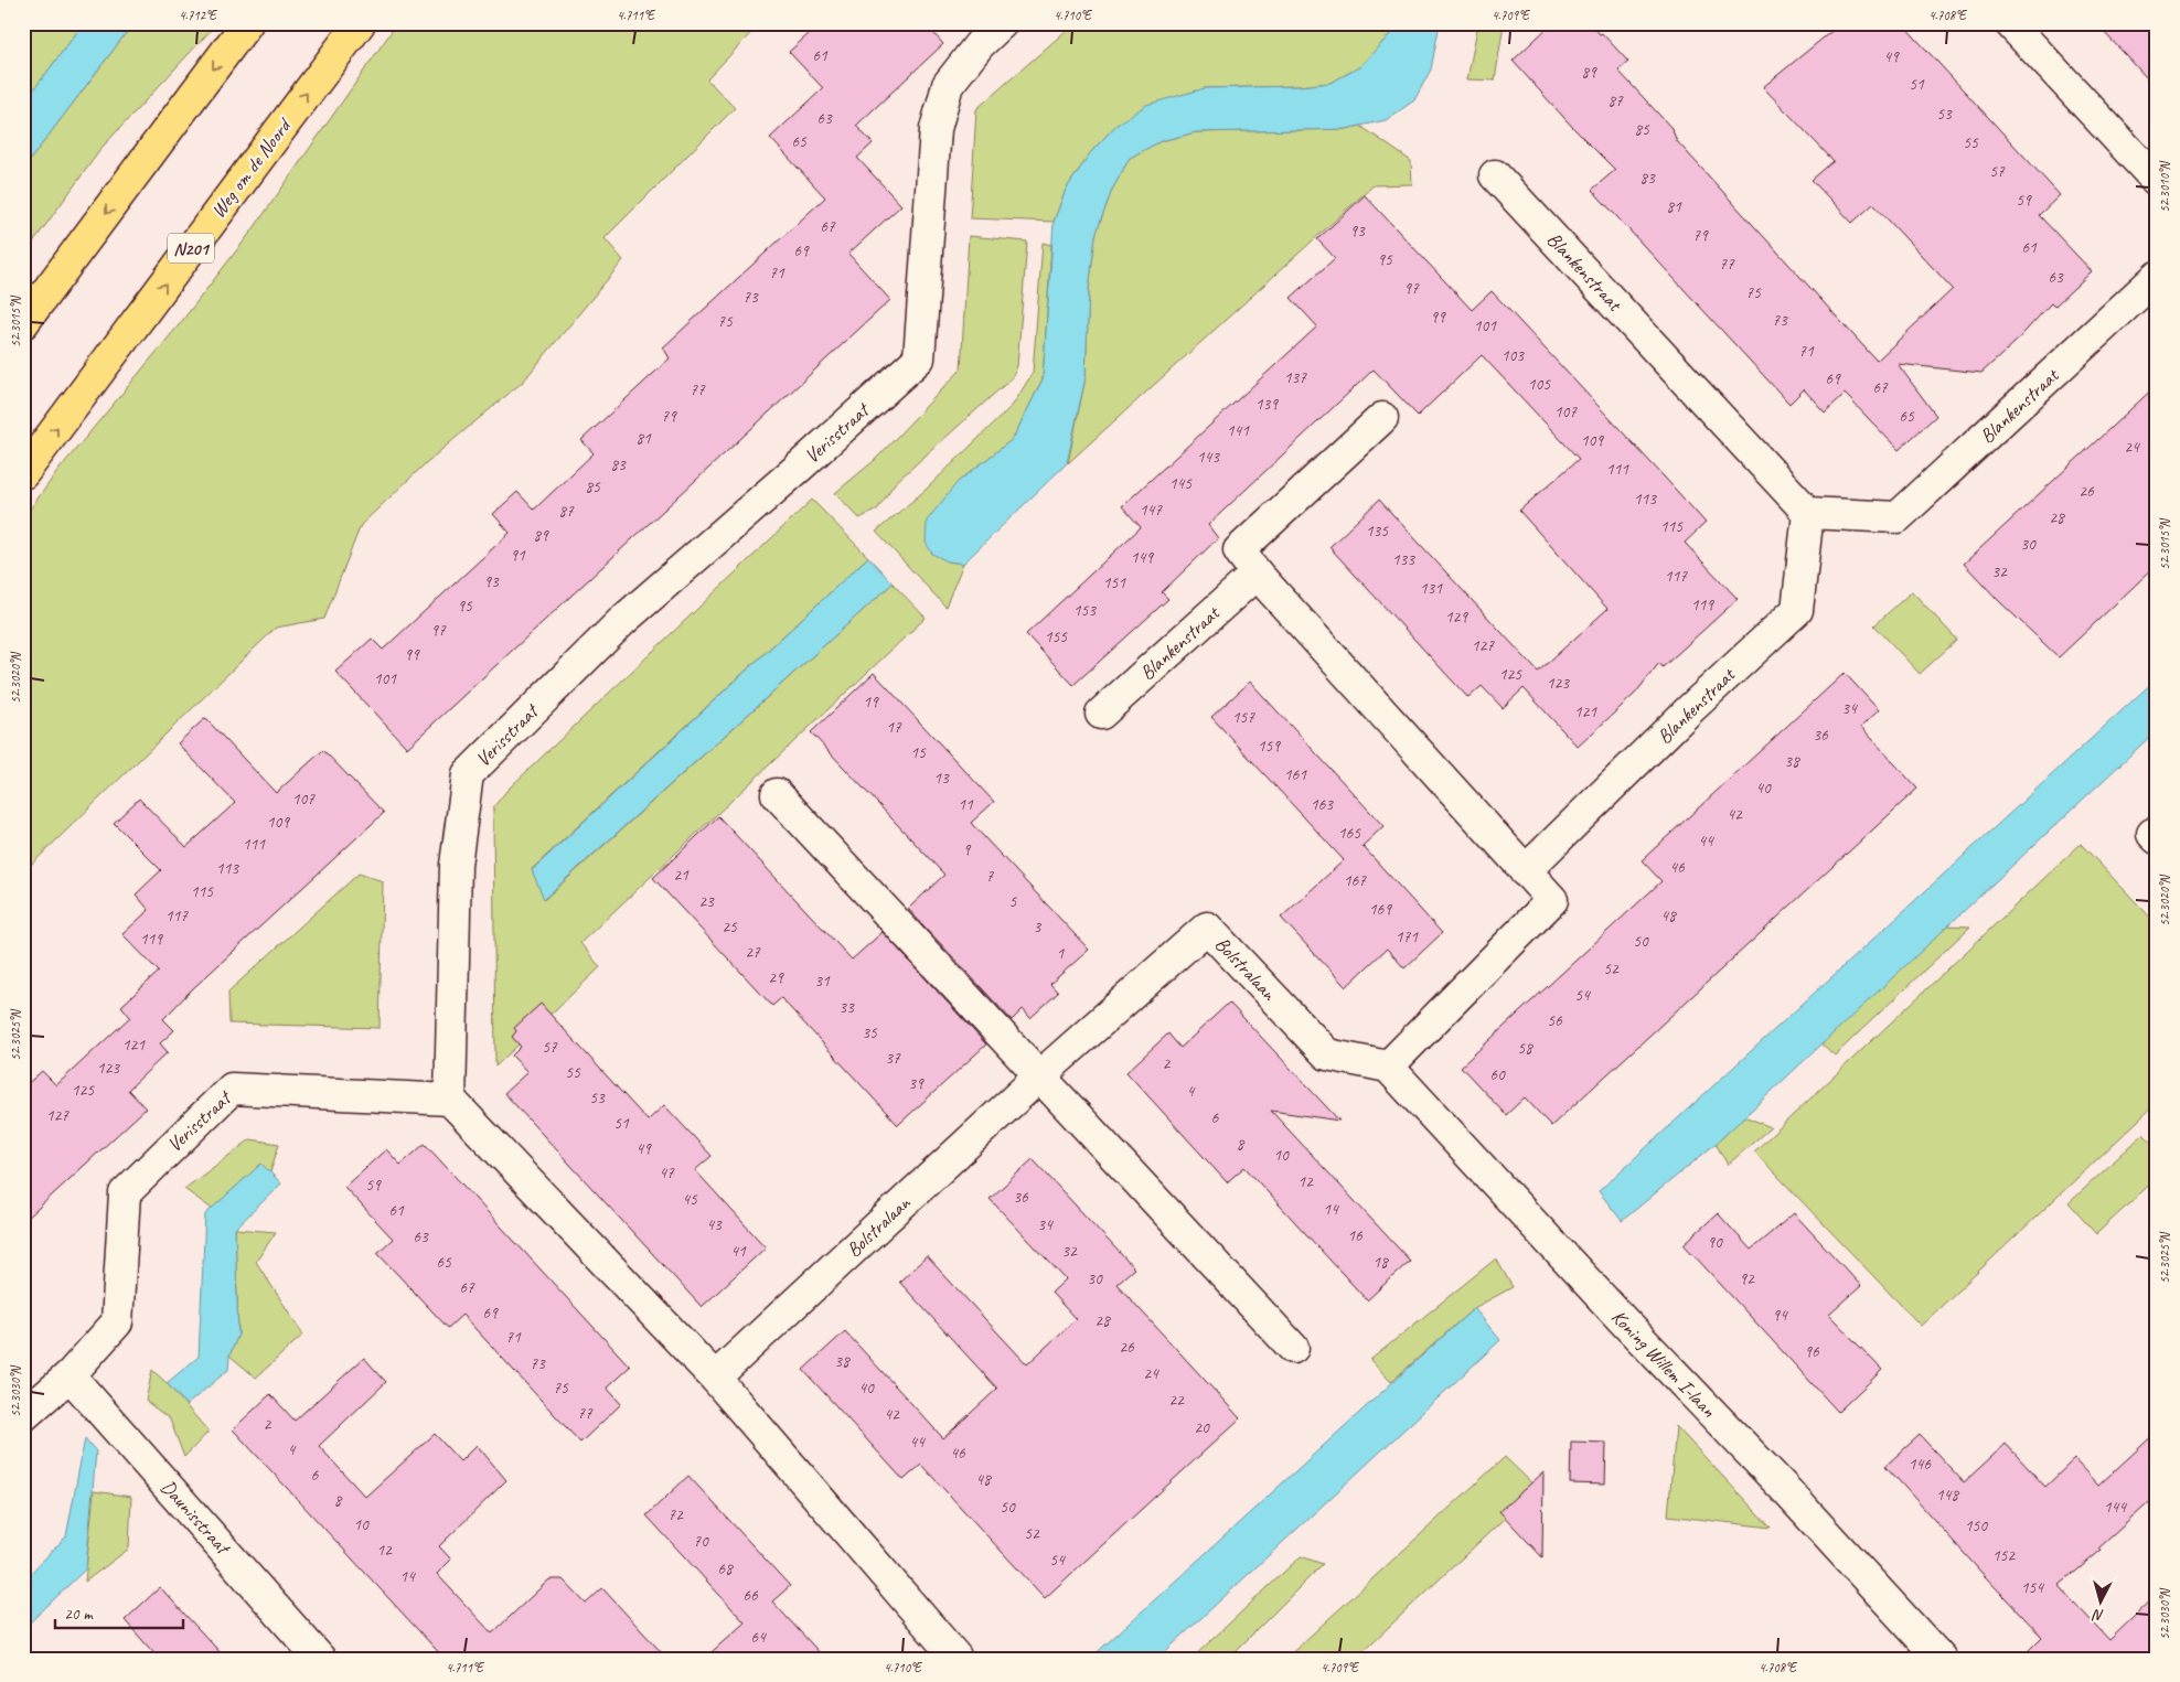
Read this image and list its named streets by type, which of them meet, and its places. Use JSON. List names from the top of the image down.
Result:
{
  "streets": {
    "highway": ["Weg om de Noord", "N201"],
    "street": [
      "Blankenstraat",
      "Verisstraat",
      "Bolstralaan",
      "Koning Willem I-laan",
      "Daunisstraat"
    ]
  },
  "crossings": [
    ["Verisstraat", "Daunisstraat"],
    ["Bolstralaan", "Koning Willem I-laan"]
  ],
  "house_numbers": [
    "61",
    "49",
    "89",
    "51",
    "87",
    "53",
    "63",
    "85",
    "65",
    "55",
    "57",
    "83",
    "59",
    "81",
    "67",
    "93",
    "79",
    "61",
    "69",
    "95",
    "77",
    "71",
    "63",
    "97",
    "75",
    "73",
    "99",
    "73",
    "75",
    "101",
    "71",
    "103",
    "137",
    "69",
    "105",
    "67",
    "77",
    "139",
    "107",
    "79",
    "65",
    "141",
    "81",
    "109",
    "24",
    "143",
    "83",
    "111",
    "145",
    "85",
    "26",
    "113",
    "147",
    "87",
    "28",
    "115",
    "135",
    "89",
    "30",
    "91",
    "149",
    "133",
    "32",
    "117",
    "93",
    "151",
    "131",
    "119",
    "95",
    "153",
    "129",
    "97",
    "155",
    "127",
    "99",
    "125",
    "101",
    "123",
    "19",
    "34",
    "121",
    "157",
    "17",
    "36",
    "159",
    "15",
    "38",
    "161",
    "13",
    "40",
    "107",
    "11",
    "163",
    "42",
    "109",
    "165",
    "44",
    "111",
    "9",
    "46",
    "113",
    "21",
    "7",
    "167",
    "115",
    "23",
    "5",
    "169",
    "117",
    "48",
    "25",
    "3",
    "171",
    "119",
    "50",
    "27",
    "1",
    "52",
    "29",
    "31",
    "54",
    "33",
    "56",
    "35",
    "121",
    "57",
    "58",
    "37",
    "2",
    "123",
    "55",
    "60",
    "39",
    "125",
    "4",
    "53",
    "127",
    "6",
    "51",
    "8",
    "49",
    "10",
    "47",
    "12",
    "59",
    "36",
    "45",
    "14",
    "61",
    "43",
    "34",
    "16",
    "63",
    "90",
    "41",
    "32",
    "65",
    "18",
    "30",
    "92",
    "67",
    "69",
    "94",
    "28",
    "71",
    "26",
    "96",
    "38",
    "73",
    "24",
    "75",
    "40",
    "22",
    "77",
    "42",
    "2",
    "20",
    "44",
    "4",
    "46",
    "146",
    "6",
    "48",
    "148",
    "8",
    "50",
    "144",
    "72",
    "10",
    "150",
    "52",
    "70",
    "12",
    "152",
    "54",
    "68",
    "14",
    "154",
    "66",
    "64"
  ],
  "scale_bar": "20 m",
  "north": "bottom",
  "coordinates": [
    "4.712°E",
    "4.711°E",
    "4.710°E",
    "4.709°E",
    "4.708°E",
    "52.3010°N",
    "52.3015°N",
    "52.3020°N",
    "52.3025°N",
    "52.3030°N"
  ]
}
